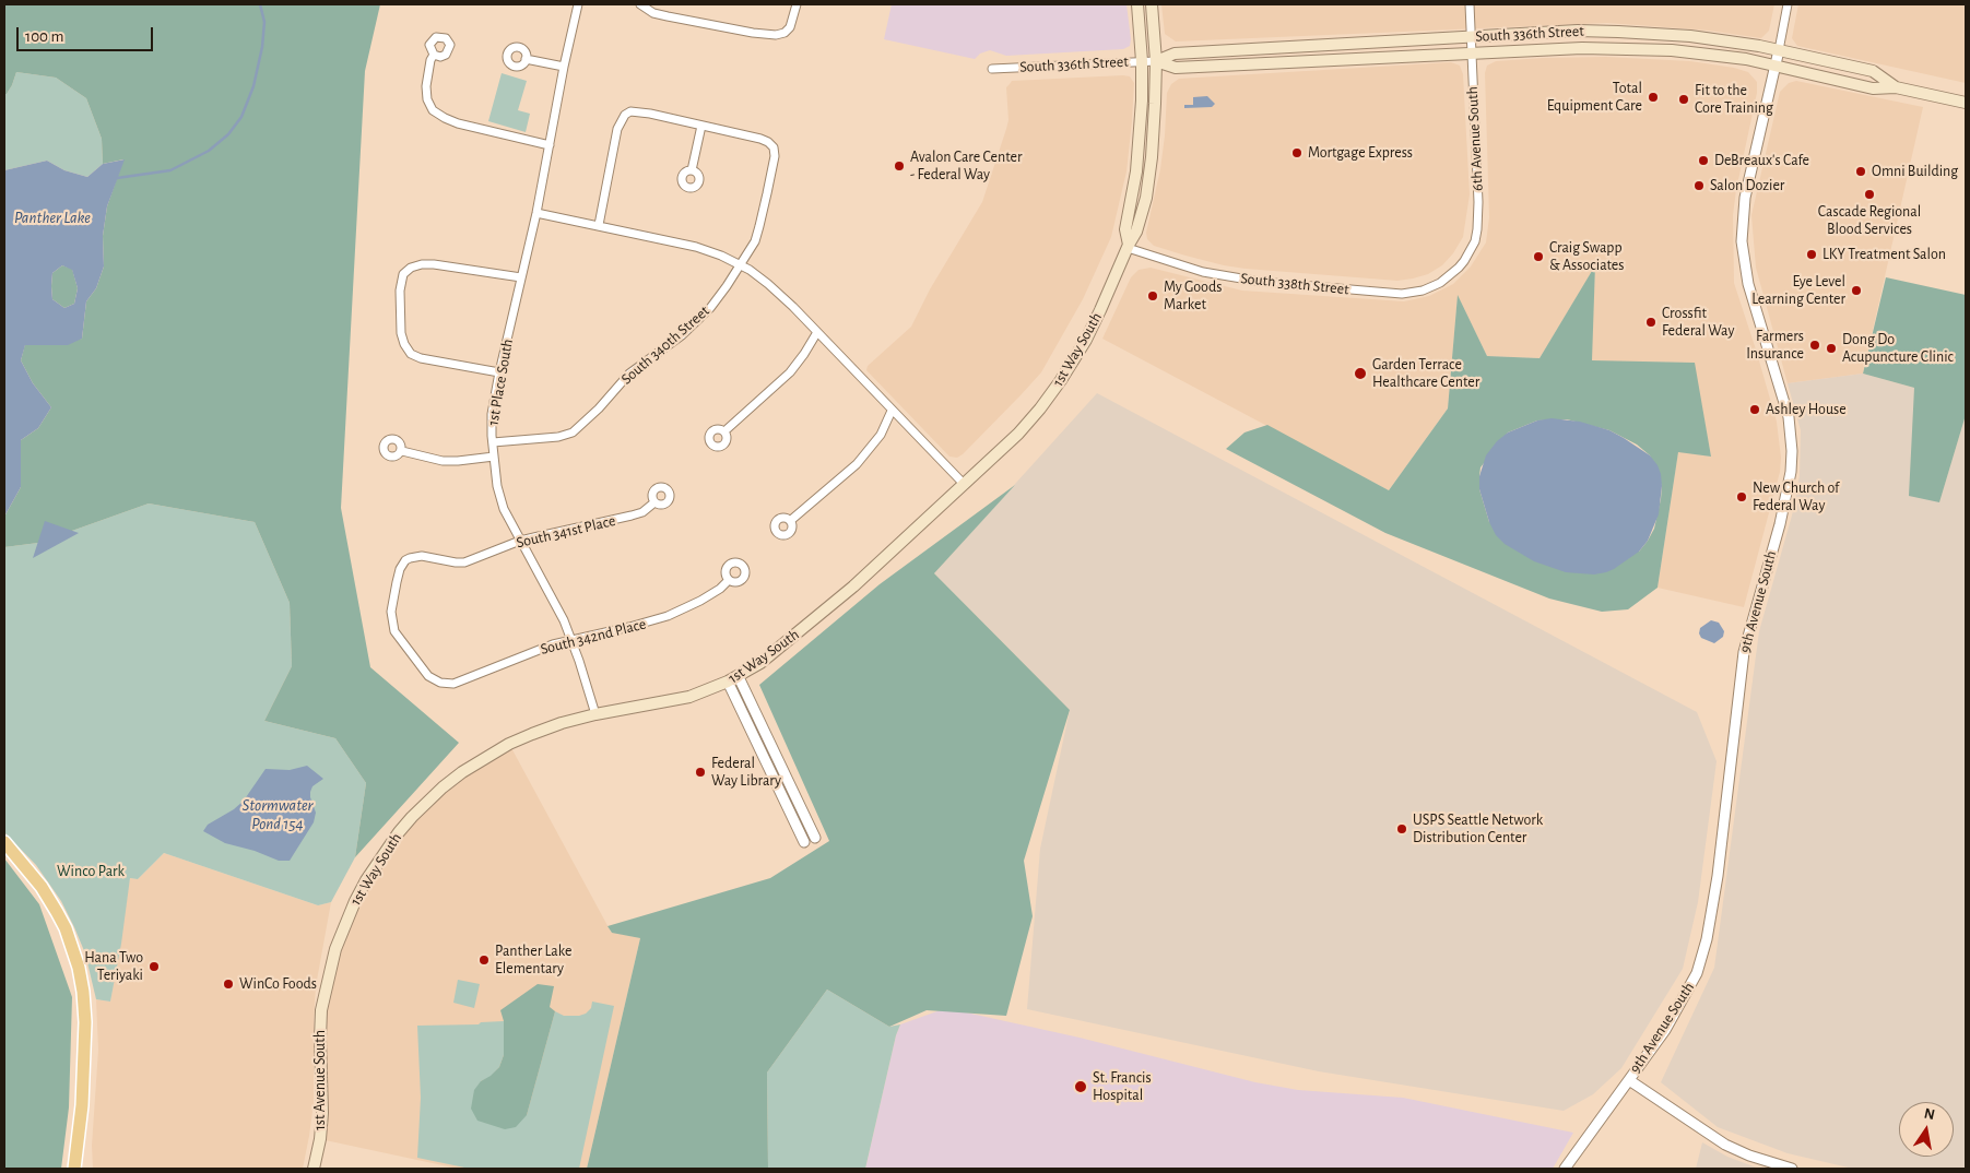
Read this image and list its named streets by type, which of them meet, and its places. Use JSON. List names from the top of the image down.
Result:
{
  "streets": {
    "main road": ["South 336th Street", "1st Way South", "1st Avenue South"],
    "street": [
      "6th Avenue South",
      "South 338th Street",
      "South 340th Street",
      "1st Place South",
      "South 341st Place",
      "9th Avenue South",
      "South 342nd Place"
    ]
  },
  "crossings": [
    ["South 336th Street", "6th Avenue South"],
    ["South 336th Street", "1st Way South"],
    ["South 336th Street", "9th Avenue South"],
    ["6th Avenue South", "South 338th Street"],
    ["South 338th Street", "1st Way South"],
    ["South 340th Street", "1st Place South"],
    ["1st Way South", "1st Place South"],
    ["1st Way South", "1st Avenue South"],
    ["1st Place South", "South 341st Place"],
    ["1st Place South", "South 342nd Place"],
    ["South 341st Place", "South 342nd Place"]
  ],
  "water": ["Panther Lake", "Stormwater Pond 154"],
  "parks": ["Winco Park"],
  "places": [
    "Total Equipment Care",
    "Fit to the Core Training",
    "Mortgage Express",
    "DeBreaux's Cafe",
    "Avalon Care Center - Federal Way",
    "Omni Building",
    "Salon Dozier",
    "Cascade Regional Blood Services",
    "LKY Treatment Salon",
    "Craig Swapp & Associates",
    "Eye Level Learning Center",
    "My Goods Market",
    "Crossfit Federal Way",
    "Farmers Insurance",
    "Dong Do Acupuncture Clinic",
    "Garden Terrace Healthcare Center",
    "Ashley House",
    "New Church of Federal Way",
    "Federal Way Library",
    "USPS Seattle Network Distribution Center",
    "Panther Lake Elementary",
    "Hana Two Teriyaki",
    "WinCo Foods",
    "St. Francis Hospital"
  ],
  "scale_bar": "100 m",
  "north": "top"
}
